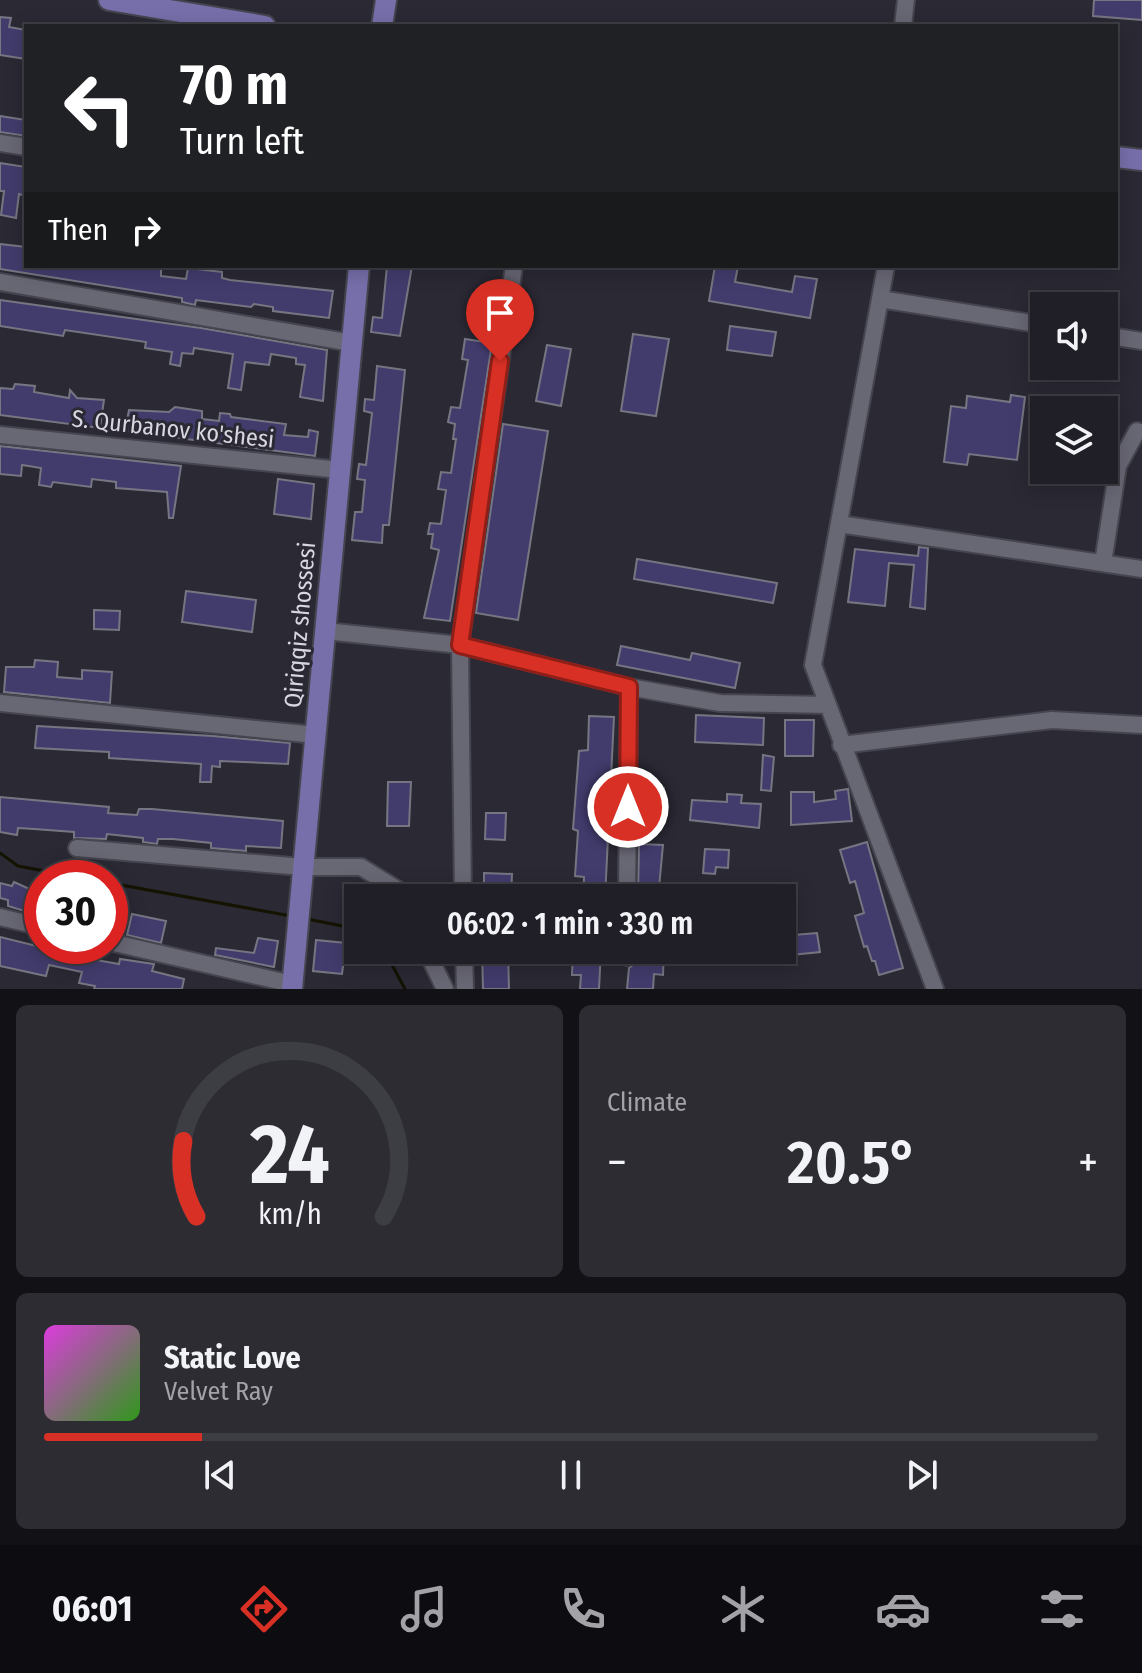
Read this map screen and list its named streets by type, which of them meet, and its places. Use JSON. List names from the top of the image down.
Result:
{
  "streets": {
    "main road": ["Qiriqqiz shossesi"],
    "street": ["S. Qurbanov ko'shesi"]
  },
  "crossings": [
    ["S. Qurbanov ko'shesi", "Qiriqqiz shossesi"]
  ],
  "page": {
    "turn": ["70 m", "Turn left"],
    "then": "Then",
    "limit": "30",
    "trip": "06:02 · 1 min · 330 m",
    "tile": "Climate",
    "heat": ["−", "20.5°", "+"],
    "song": ["Static Love", "Velvet Ray"],
    "tabs": "06:01",
    "gauge": ["24", "km/h"]
  }
}
